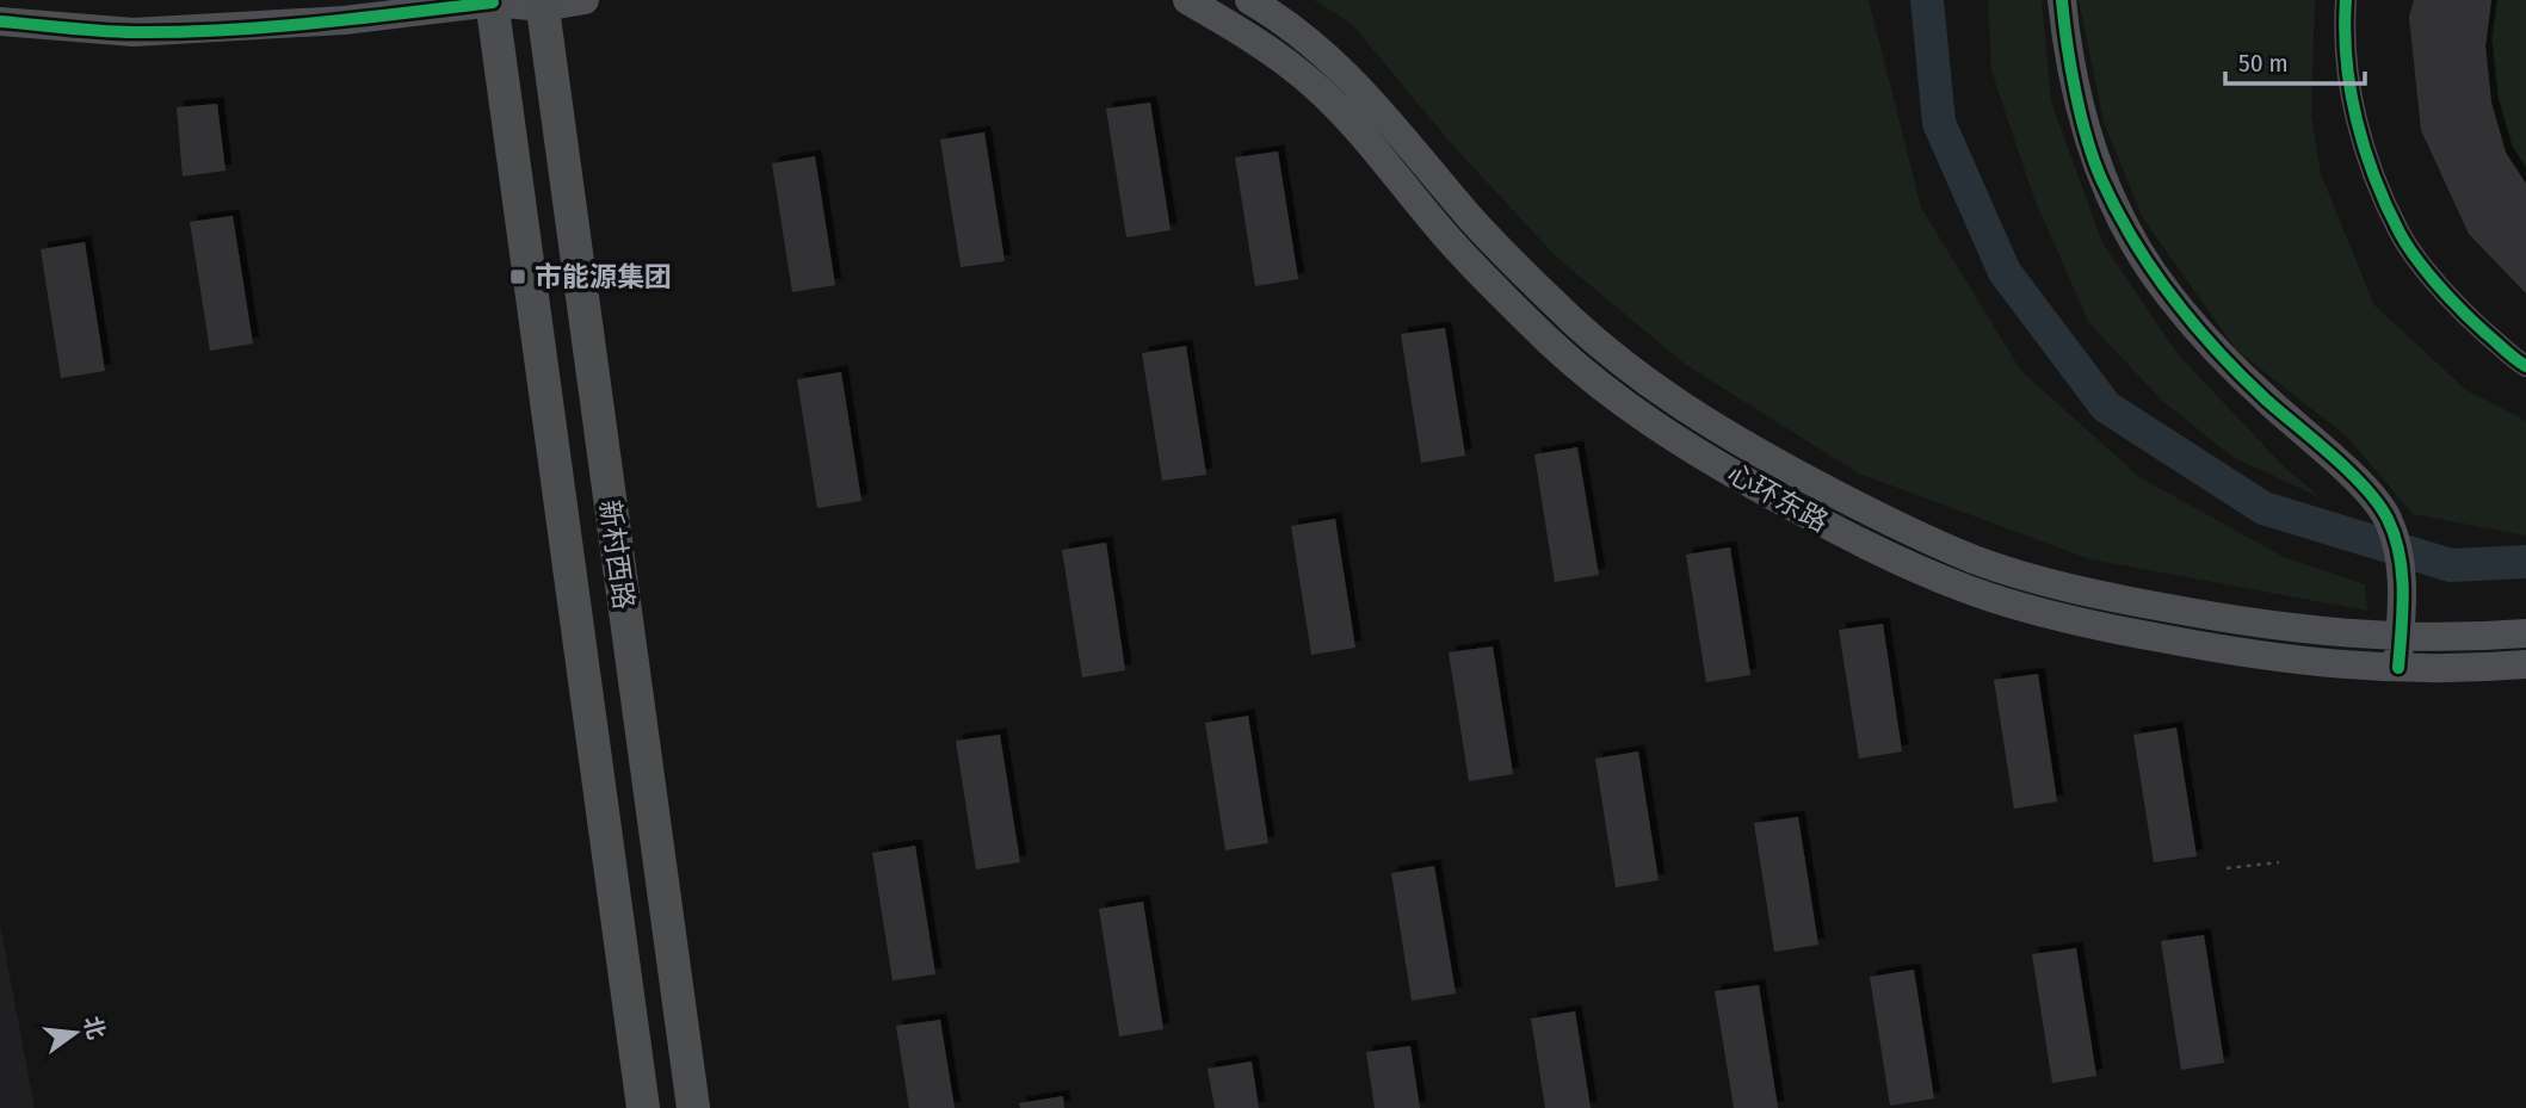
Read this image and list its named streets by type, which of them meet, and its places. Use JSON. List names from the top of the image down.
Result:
{
  "streets": {
    "main road": ["心环东路", "新村西路"]
  },
  "places": {
    "transit": ["市能源集团"]
  },
  "scale_bar": "50 m",
  "north": "right"
}
